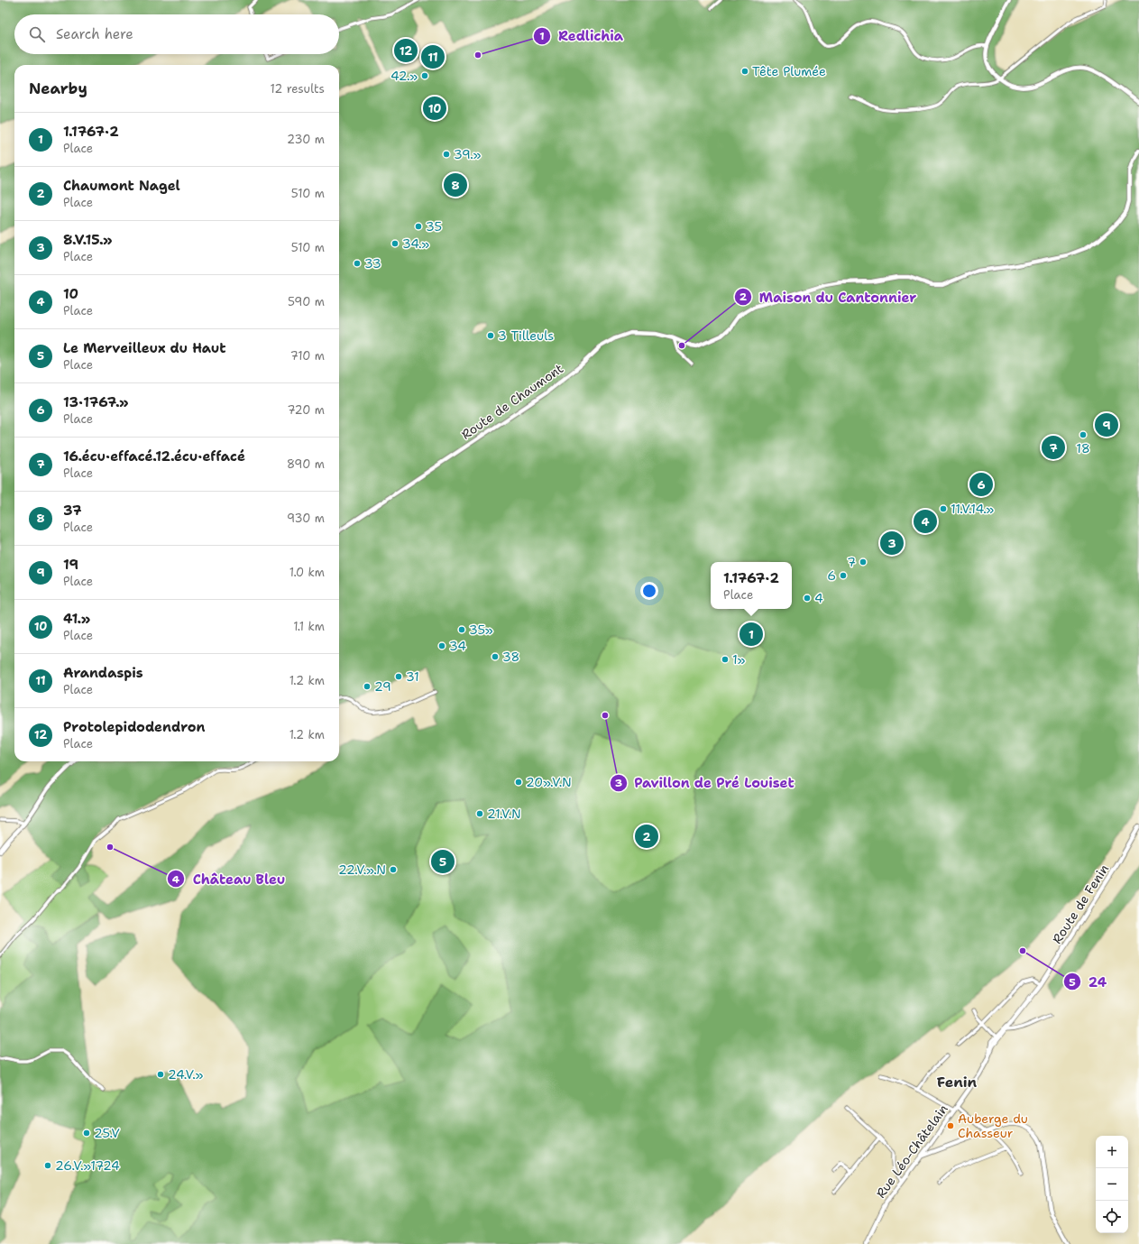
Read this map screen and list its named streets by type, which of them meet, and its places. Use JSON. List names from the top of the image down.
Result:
{
  "streets": {
    "street": ["Route de Chaumont", "Route de Fenin", "Rue Léo-Châtelain"]
  },
  "crossings": [
    ["Route de Fenin", "Rue Léo-Châtelain"]
  ],
  "districts": ["Fenin"],
  "places": [
    "Redlichia",
    "Tête Plumée",
    "42.»",
    "39.»",
    "35",
    "34.»",
    "33",
    "3 Tilleuls",
    "Maison du Cantonnier",
    "18",
    "11.V.14.»",
    "7",
    "6",
    "4",
    "35»",
    "34",
    "38",
    "1»",
    "31",
    "29",
    "Pavillon de Pré Louiset",
    "20».V.N",
    "21.V.N",
    "Château Bleu",
    "22.V.».N",
    "24",
    "24.V.»",
    "Auberge du Chasseur",
    "25.V",
    "26.V.»1724"
  ],
  "page": {
    "search": "Search here",
    "pins": [
      "12",
      "11",
      "10",
      "8",
      "9",
      "7",
      "6",
      "4",
      "3",
      "1",
      "2",
      "5"
    ],
    "heading": ["Nearby", "12 results"],
    "list": [
      {
        "mark": "1",
        "name": "1.1767·2",
        "note": "Place",
        "value": "230 m"
      },
      {
        "mark": "2",
        "name": "Chaumont Nagel",
        "note": "Place",
        "value": "510 m"
      },
      {
        "mark": "3",
        "name": "8.V.15.»",
        "note": "Place",
        "value": "510 m"
      },
      {
        "mark": "4",
        "name": "10",
        "note": "Place",
        "value": "590 m"
      },
      {
        "mark": "5",
        "name": "Le Merveilleux du Haut",
        "note": "Place",
        "value": "710 m"
      },
      {
        "mark": "6",
        "name": "13·1767.»",
        "note": "Place",
        "value": "720 m"
      },
      {
        "mark": "7",
        "name": "16.écu·effacé.12.écu·effacé",
        "note": "Place",
        "value": "890 m"
      },
      {
        "mark": "8",
        "name": "37",
        "note": "Place",
        "value": "930 m"
      },
      {
        "mark": "9",
        "name": "19",
        "note": "Place",
        "value": "1.0 km"
      },
      {
        "mark": "10",
        "name": "41.»",
        "note": "Place",
        "value": "1.1 km"
      },
      {
        "mark": "11",
        "name": "Arandaspis",
        "note": "Place",
        "value": "1.2 km"
      },
      {
        "mark": "12",
        "name": "Protolepidodendron",
        "note": "Place",
        "value": "1.2 km"
      }
    ],
    "popup": ["1.1767·2", "Place"],
    "map_buttons": ["+", "−"]
  }
}
